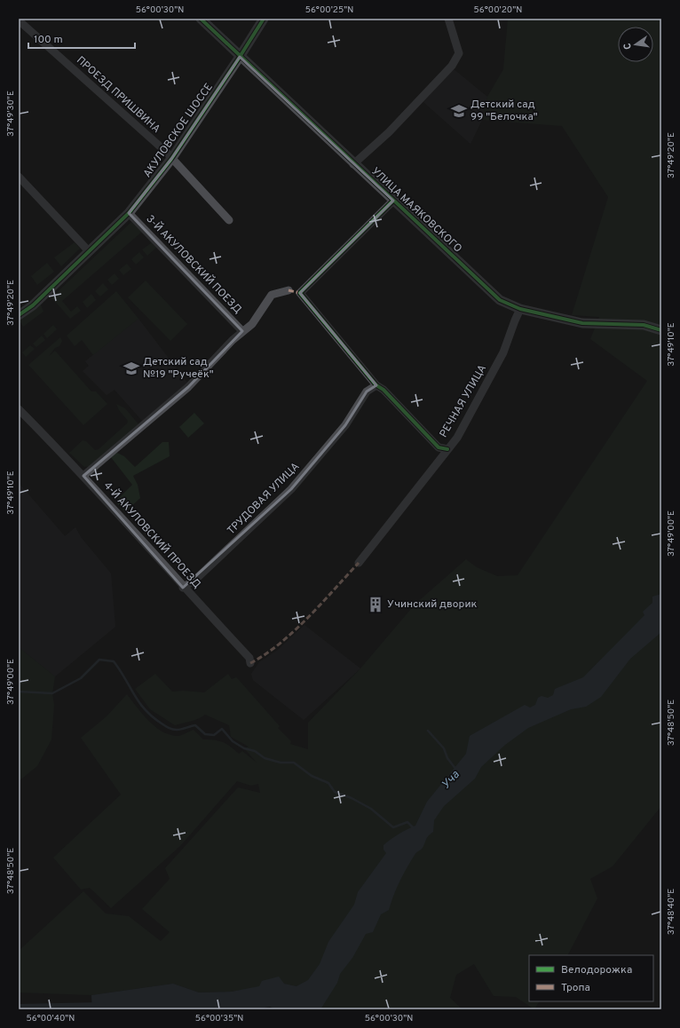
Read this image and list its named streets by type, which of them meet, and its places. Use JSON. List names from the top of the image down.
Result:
{
  "streets": {
    "street": [
      "ПРОЕЗД ПРИШВИНА",
      "АКУЛОВСКОЕ ШОССЕ",
      "УЛИЦА МАЯКОВСКОГО",
      "3-Й АКУЛОВСКИЙ ПОЕЗД",
      "РЕЧНАЯ УЛИЦА",
      "ТРУДОВАЯ УЛИЦА",
      "4-Й АКУЛОВСКИЙ ПРОЕЗД"
    ]
  },
  "crossings": [
    ["ПРОЕЗД ПРИШВИНА", "АКУЛОВСКОЕ ШОССЕ"],
    ["АКУЛОВСКОЕ ШОССЕ", "УЛИЦА МАЯКОВСКОГО"],
    ["АКУЛОВСКОЕ ШОССЕ", "3-Й АКУЛОВСКИЙ ПОЕЗД"],
    ["УЛИЦА МАЯКОВСКОГО", "РЕЧНАЯ УЛИЦА"],
    ["ТРУДОВАЯ УЛИЦА", "4-Й АКУЛОВСКИЙ ПРОЕЗД"]
  ],
  "water": ["Уча"],
  "places": {
    "school or university": ["Детский сад 99 \"Белочка\"", "Детский сад №19 \"Ручеёк\""],
    "building": ["Учинский дворик"]
  },
  "legend": ["Велодорожка", "Тропа"],
  "scale_bar": "100 m",
  "north": "left",
  "coordinates": [
    "56°00'30\"N",
    "56°00'25\"N",
    "56°00'20\"N",
    "37°49'30\"E",
    "37°49'20\"E",
    "37°49'10\"E",
    "37°49'00\"E",
    "37°48'50\"E",
    "37°48'40\"E",
    "56°00'40\"N",
    "56°00'35\"N"
  ]
}
